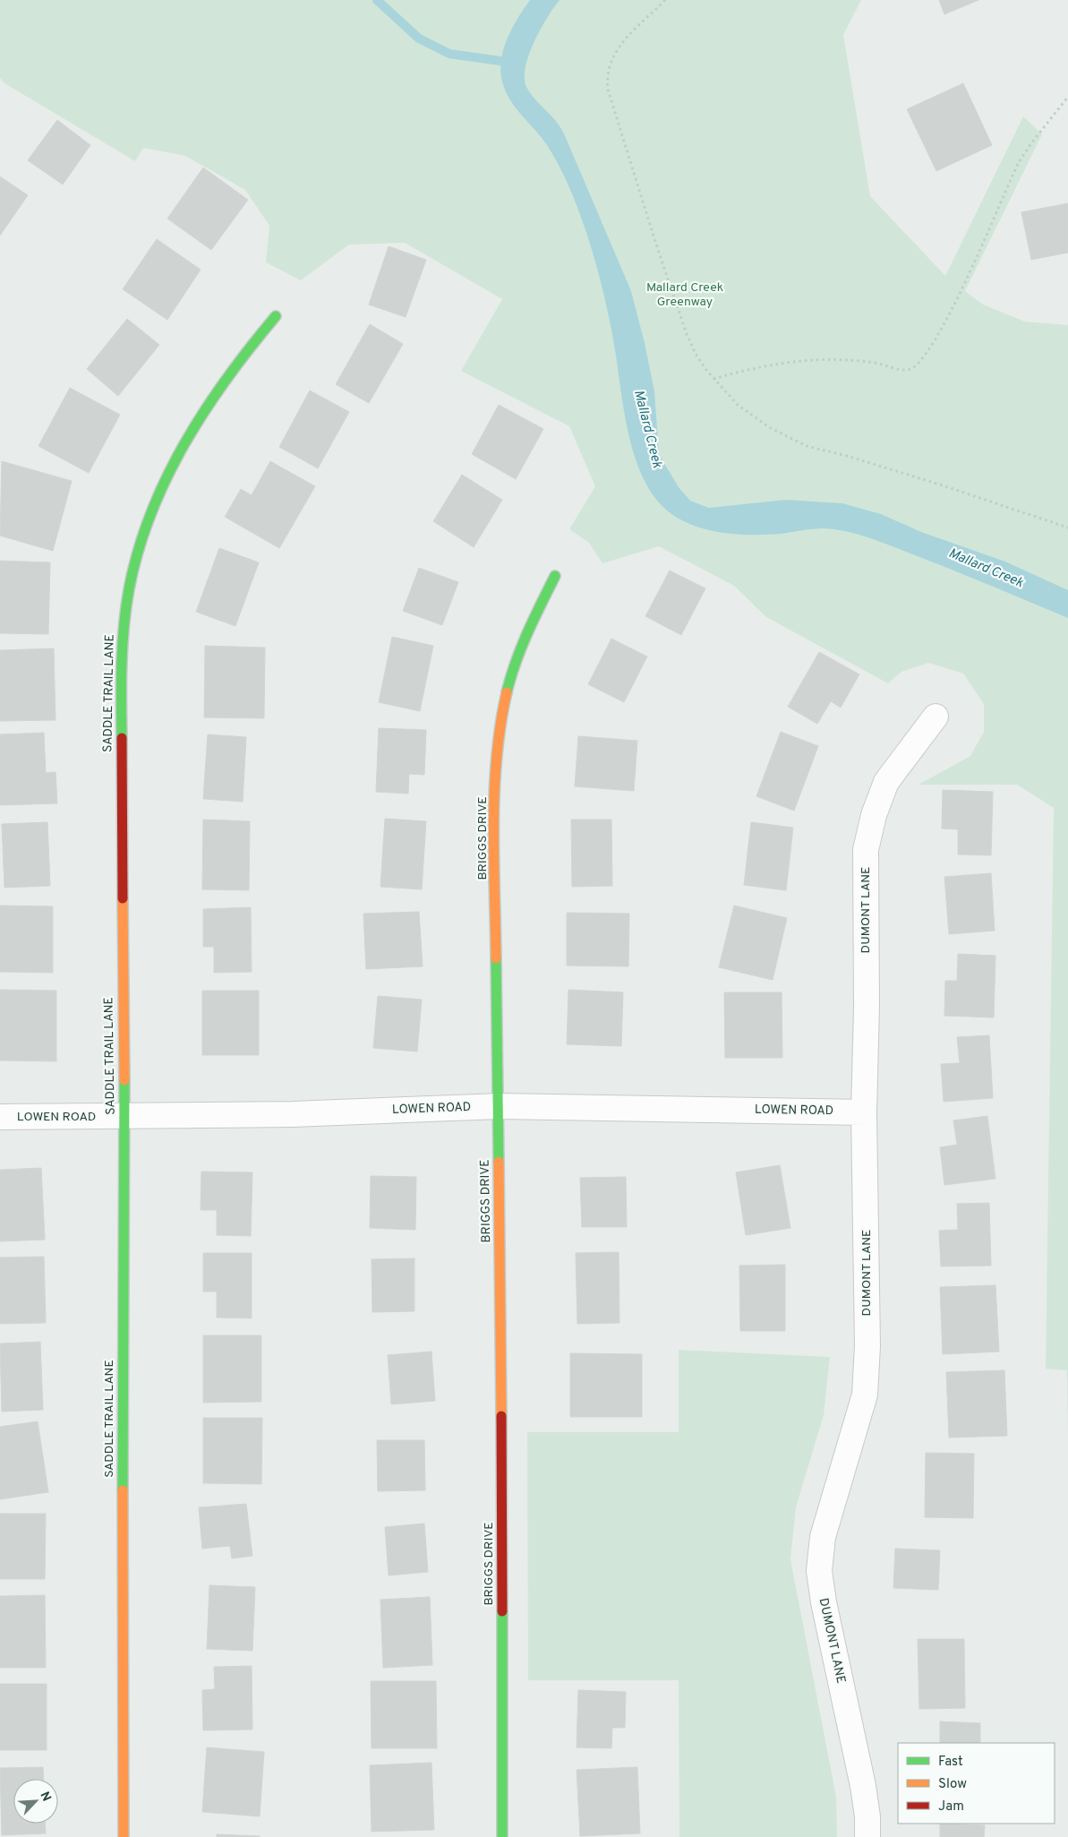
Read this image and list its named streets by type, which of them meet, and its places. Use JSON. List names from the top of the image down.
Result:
{
  "streets": {
    "street": [
      "SADDLE TRAIL LANE",
      "BRIGGS DRIVE",
      "DUMONT LANE",
      "LOWEN ROAD"
    ]
  },
  "crossings": [
    ["SADDLE TRAIL LANE", "LOWEN ROAD"],
    ["BRIGGS DRIVE", "LOWEN ROAD"],
    ["DUMONT LANE", "LOWEN ROAD"]
  ],
  "water": ["Mallard Creek"],
  "parks": ["Mallard Creek Greenway"],
  "legend": ["Fast", "Slow", "Jam"],
  "north": "top right"
}
